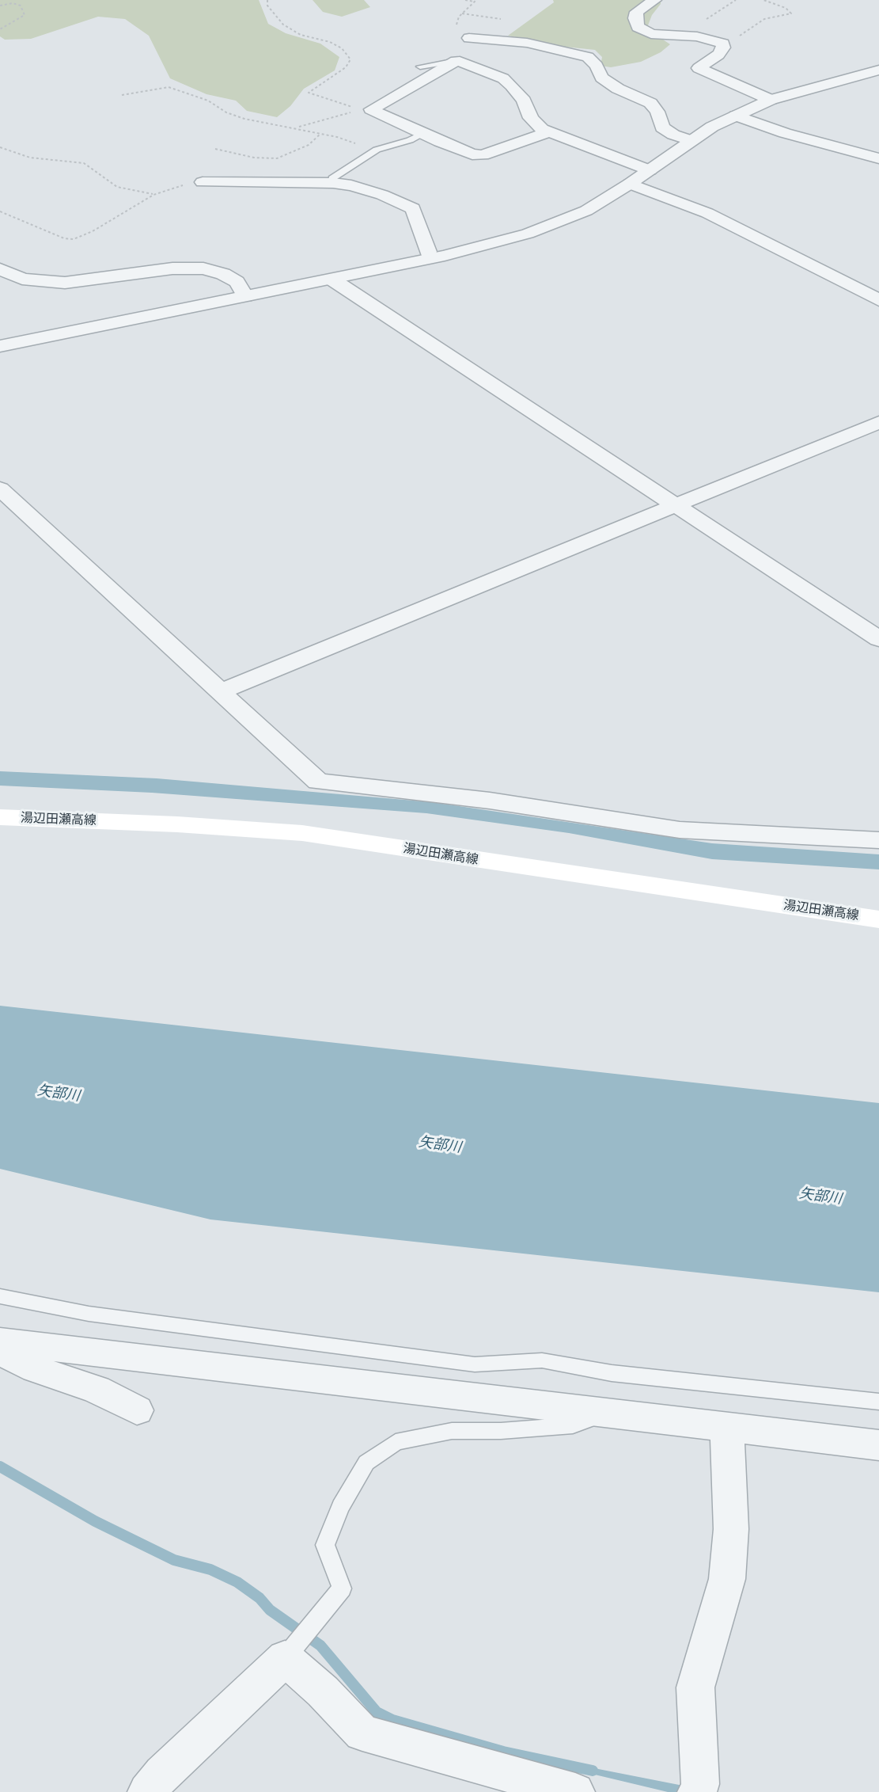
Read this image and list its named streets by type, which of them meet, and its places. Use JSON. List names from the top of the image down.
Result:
{
  "streets": {
    "main road": ["湯辺田瀬高線"]
  },
  "water": ["矢部川"]
}
